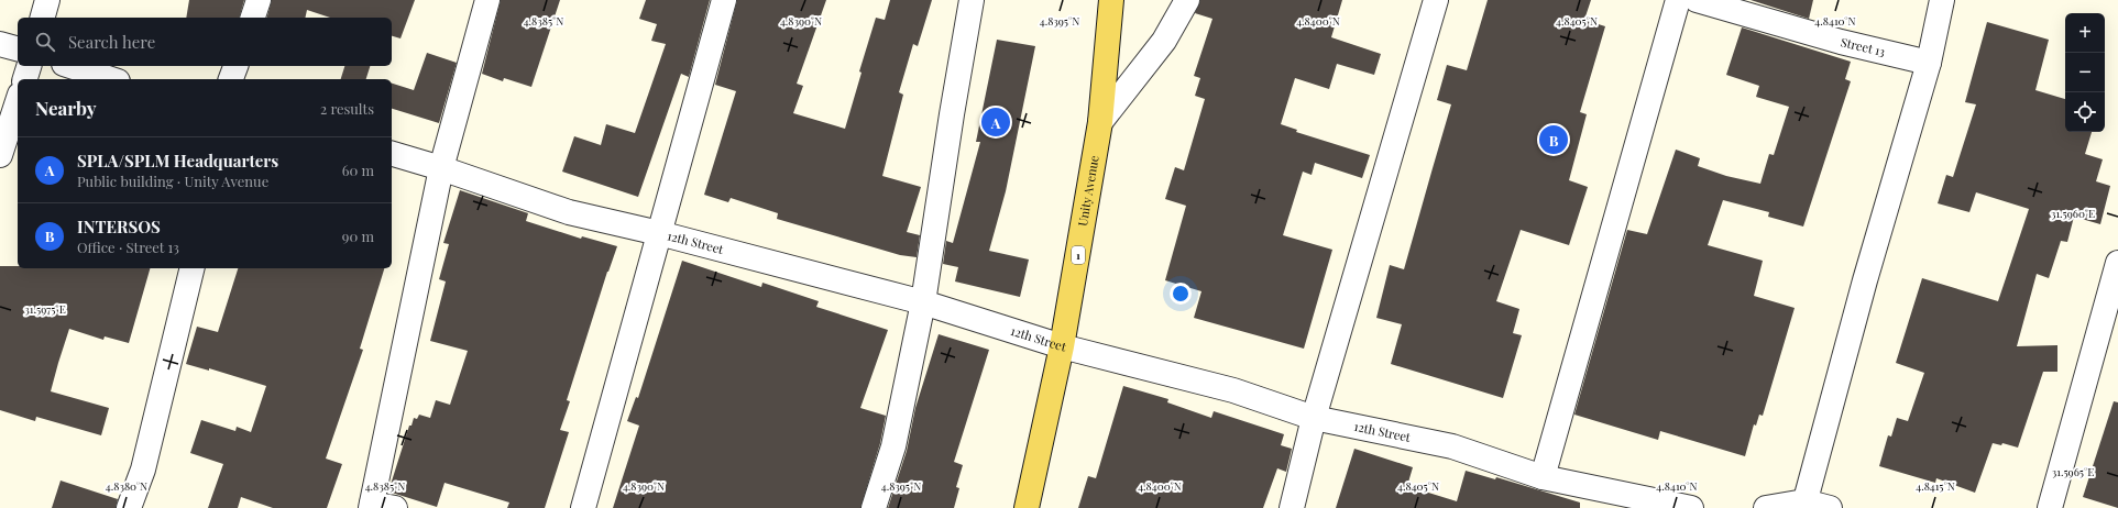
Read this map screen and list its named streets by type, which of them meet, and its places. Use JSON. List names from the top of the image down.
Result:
{
  "streets": {
    "main road": ["Unity Avenue", "1"],
    "street": ["Street 13", "12th Street"]
  },
  "crossings": [
    ["Unity Avenue", "12th Street"]
  ],
  "page": {
    "map_buttons": ["+", "−"],
    "search": "Search here",
    "heading": ["Nearby", "2 results"],
    "pins": ["A", "B"],
    "list": [
      {
        "mark": "A",
        "name": "SPLA/SPLM Headquarters",
        "note": "Public building · Unity Avenue",
        "value": "60 m"
      },
      {
        "mark": "B",
        "name": "INTERSOS",
        "note": "Office · Street 13",
        "value": "90 m"
      }
    ]
  },
  "coordinates": [
    "4.8385°N",
    "4.8390°N",
    "4.8395°N",
    "4.8400°N",
    "4.8405°N",
    "4.8410°N",
    "31.5960°E",
    "31.5975°E",
    "31.5965°E",
    "4.8380°N",
    "4.8415°N"
  ]
}
